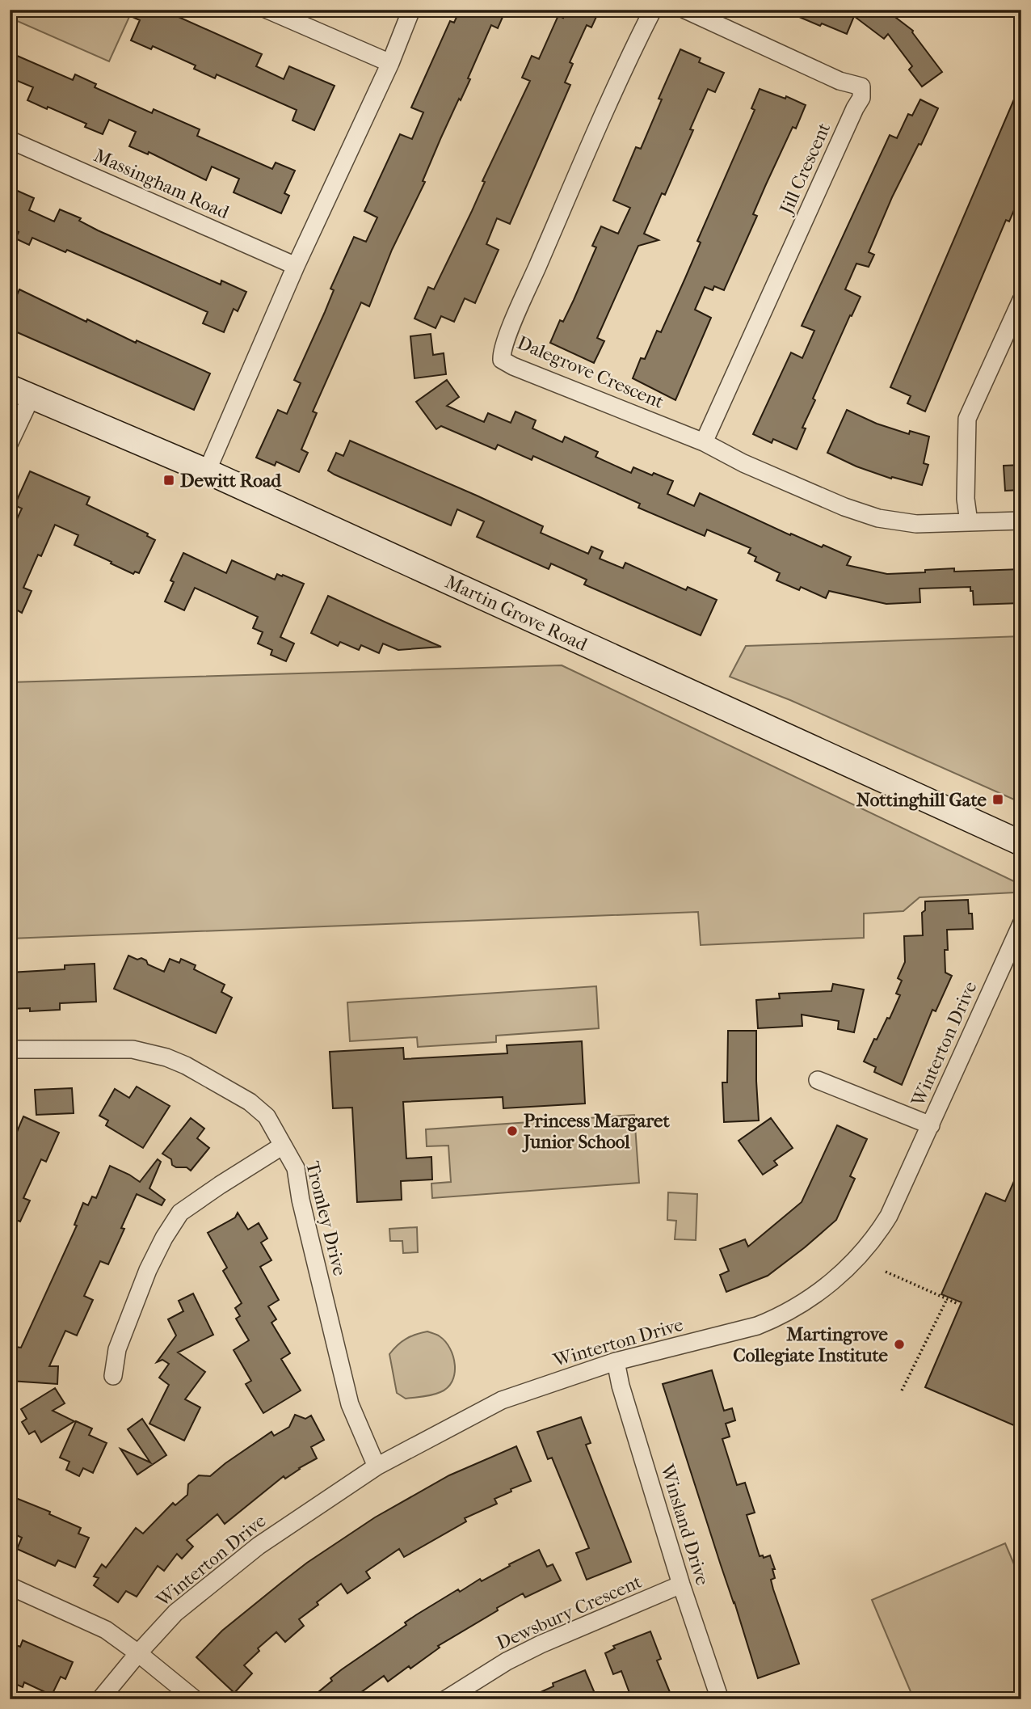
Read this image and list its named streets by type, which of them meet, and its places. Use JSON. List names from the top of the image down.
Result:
{
  "streets": {
    "main road": ["Martin Grove Road"],
    "street": [
      "Jill Crescent",
      "Massingham Road",
      "Dalegrove Crescent",
      "Winterton Drive",
      "Tromley Drive",
      "Winsland Drive",
      "Dewsbury Crescent"
    ]
  },
  "crossings": [
    ["Jill Crescent", "Dalegrove Crescent"],
    ["Winterton Drive", "Tromley Drive"],
    ["Winterton Drive", "Winsland Drive"],
    ["Winsland Drive", "Dewsbury Crescent"]
  ],
  "places": {
    "transit": ["Dewitt Road", "Nottinghill Gate"],
    "other": ["Princess Margaret Junior School", "Martingrove Collegiate Institute"]
  }
}
